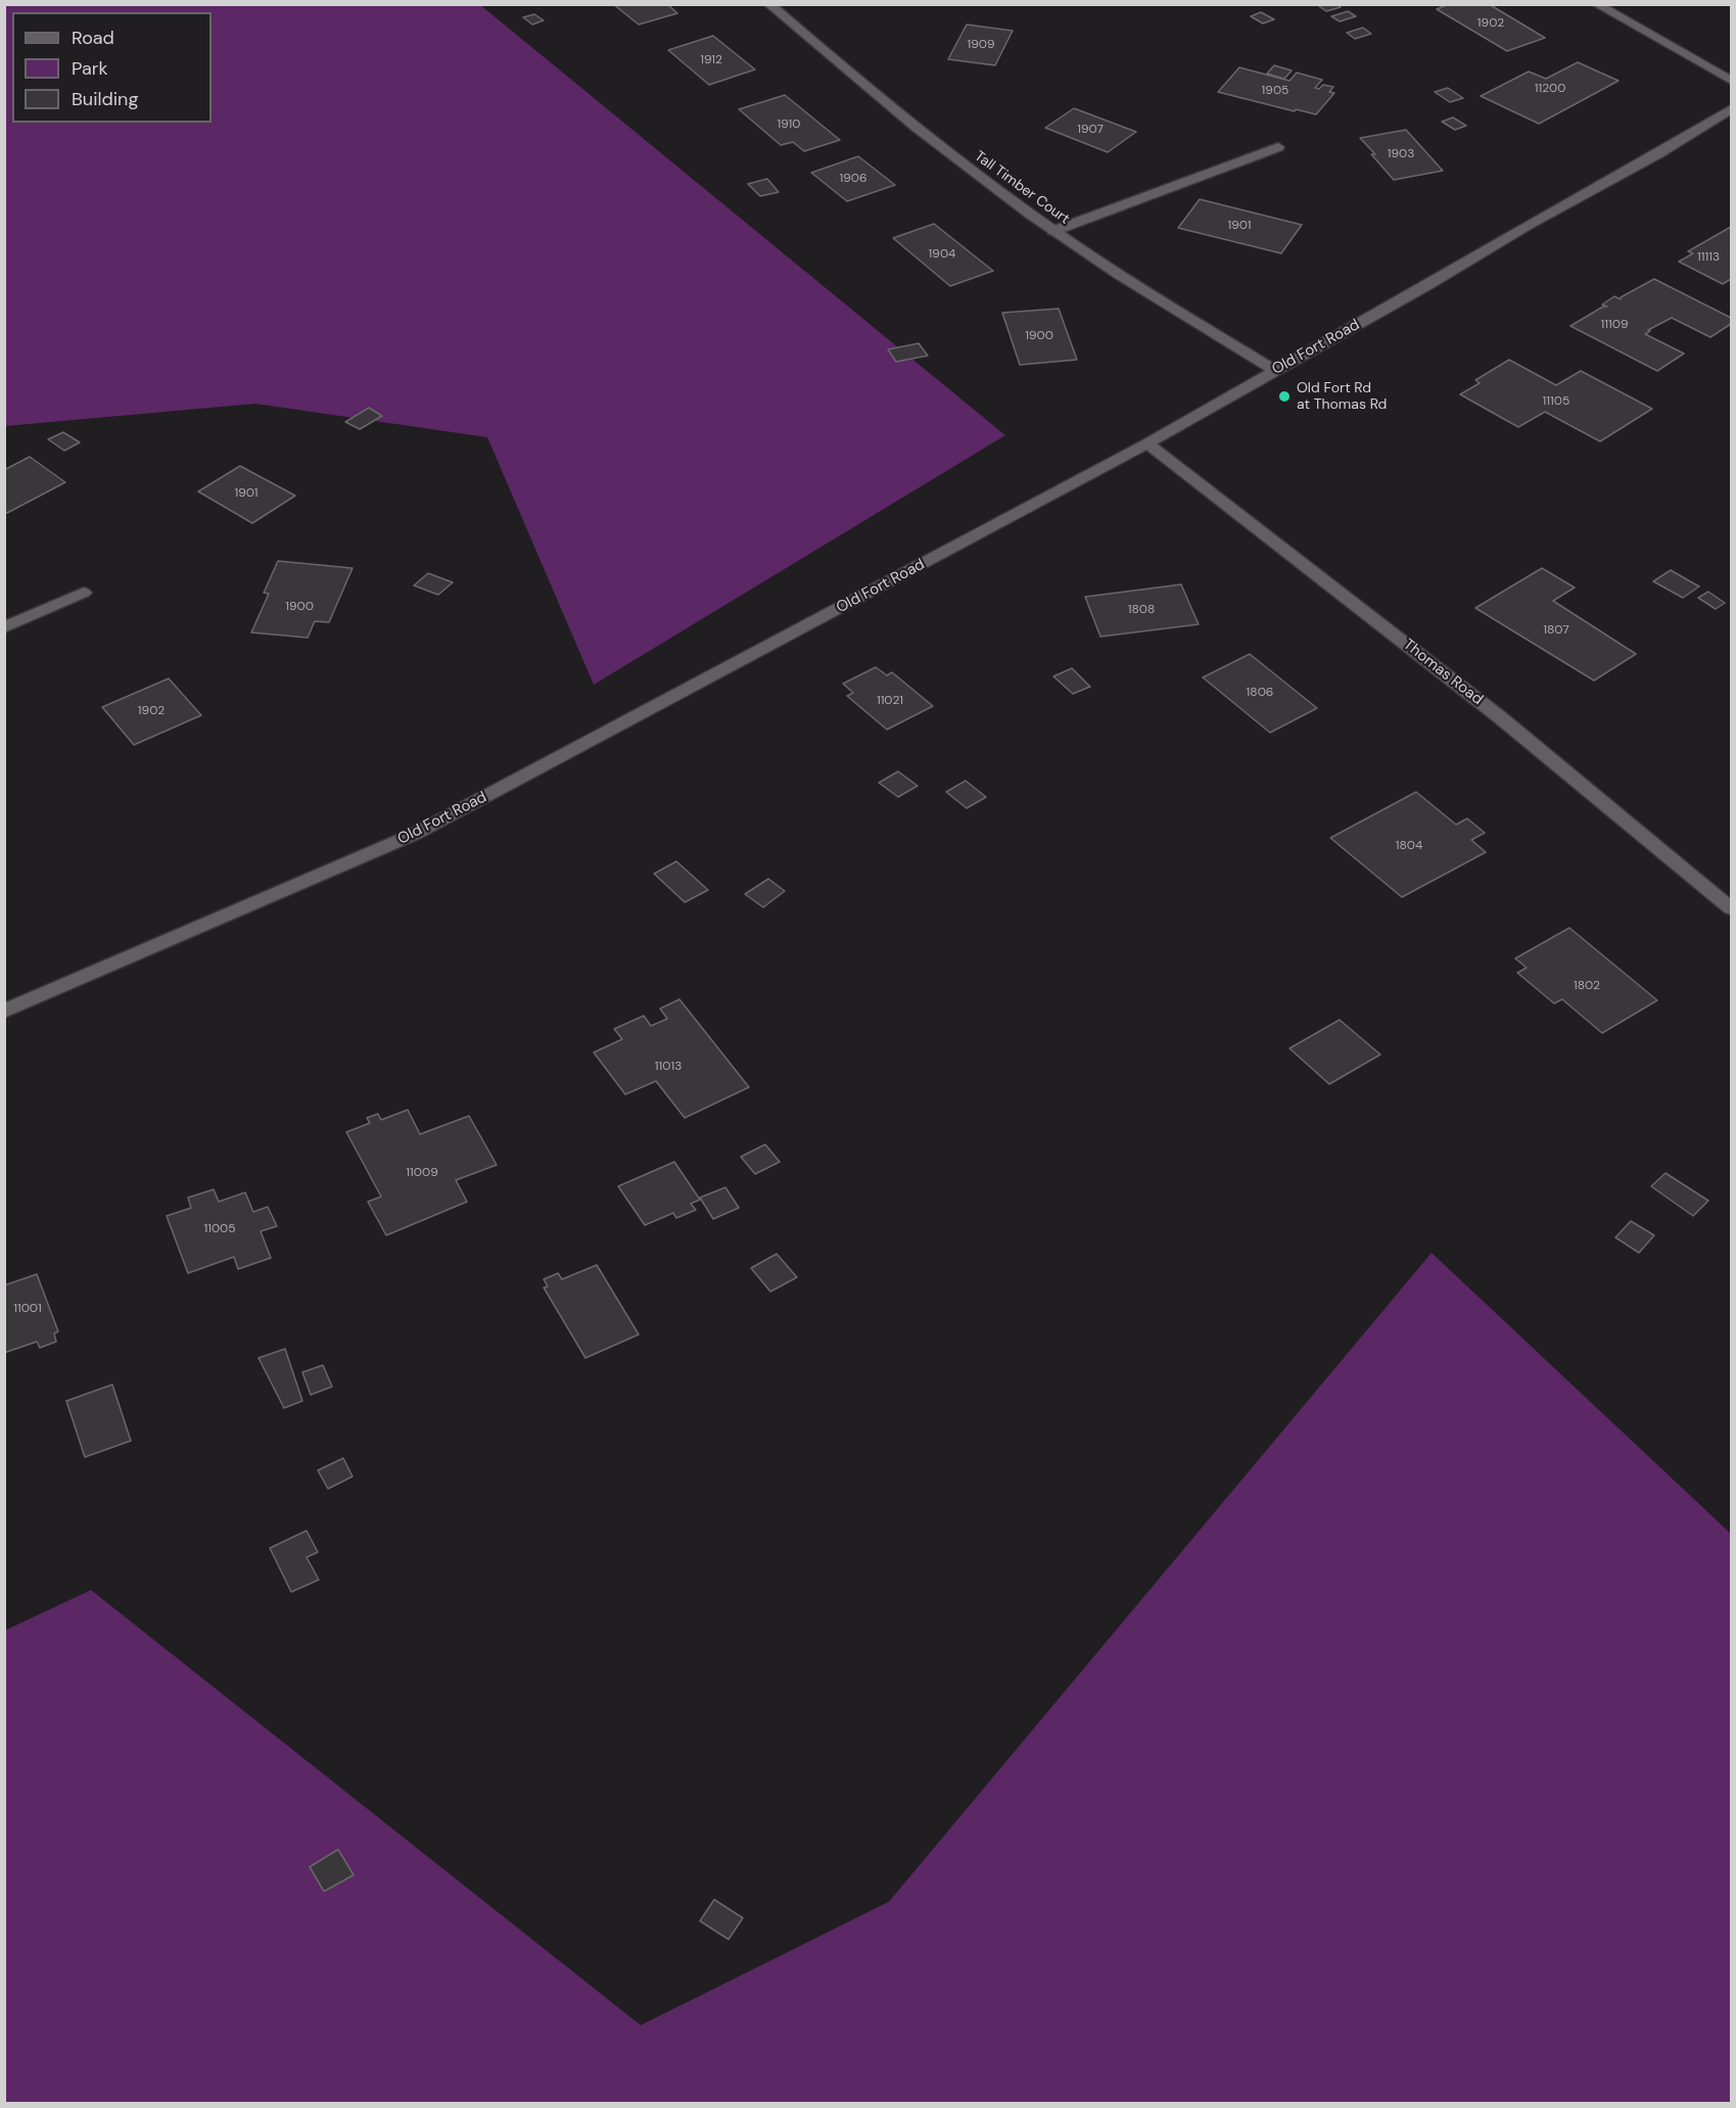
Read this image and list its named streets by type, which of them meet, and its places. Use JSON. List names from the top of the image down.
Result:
{
  "streets": {
    "main road": ["Tall Timber Court", "Old Fort Road", "Thomas Road"]
  },
  "crossings": [
    ["Tall Timber Court", "Old Fort Road"],
    ["Old Fort Road", "Thomas Road"]
  ],
  "places": ["Old Fort Rd at Thomas Rd"],
  "house_numbers": [
    "1902",
    "1909",
    "1912",
    "11200",
    "1905",
    "1910",
    "1907",
    "1903",
    "1906",
    "1901",
    "1904",
    "11113",
    "11109",
    "1900",
    "11105",
    "1901",
    "1900",
    "1808",
    "1807",
    "1806",
    "11021",
    "1902",
    "1804",
    "1802",
    "11013",
    "11009",
    "11005",
    "11001"
  ],
  "legend": ["Road", "Park", "Building"]
}
